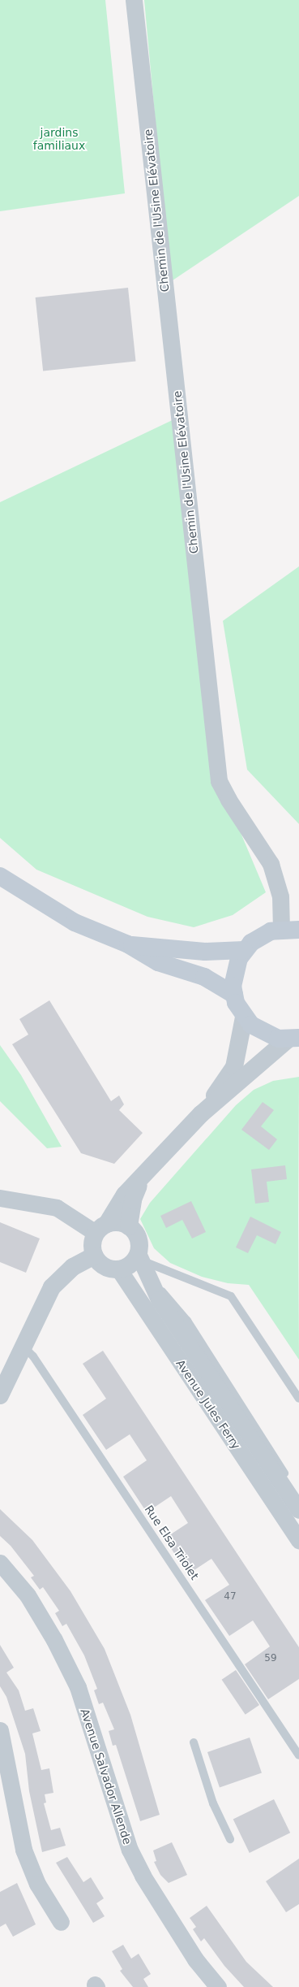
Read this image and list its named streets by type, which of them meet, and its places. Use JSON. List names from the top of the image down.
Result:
{
  "streets": {
    "street": ["Chemin de l'Usine Elévatoire", "Avenue Jules Ferry", "Avenue Salvador Allende"],
    "lane": ["Rue Elsa Triolet"]
  },
  "parks": ["jardins familiaux"],
  "house_numbers": ["47", "59"]
}
